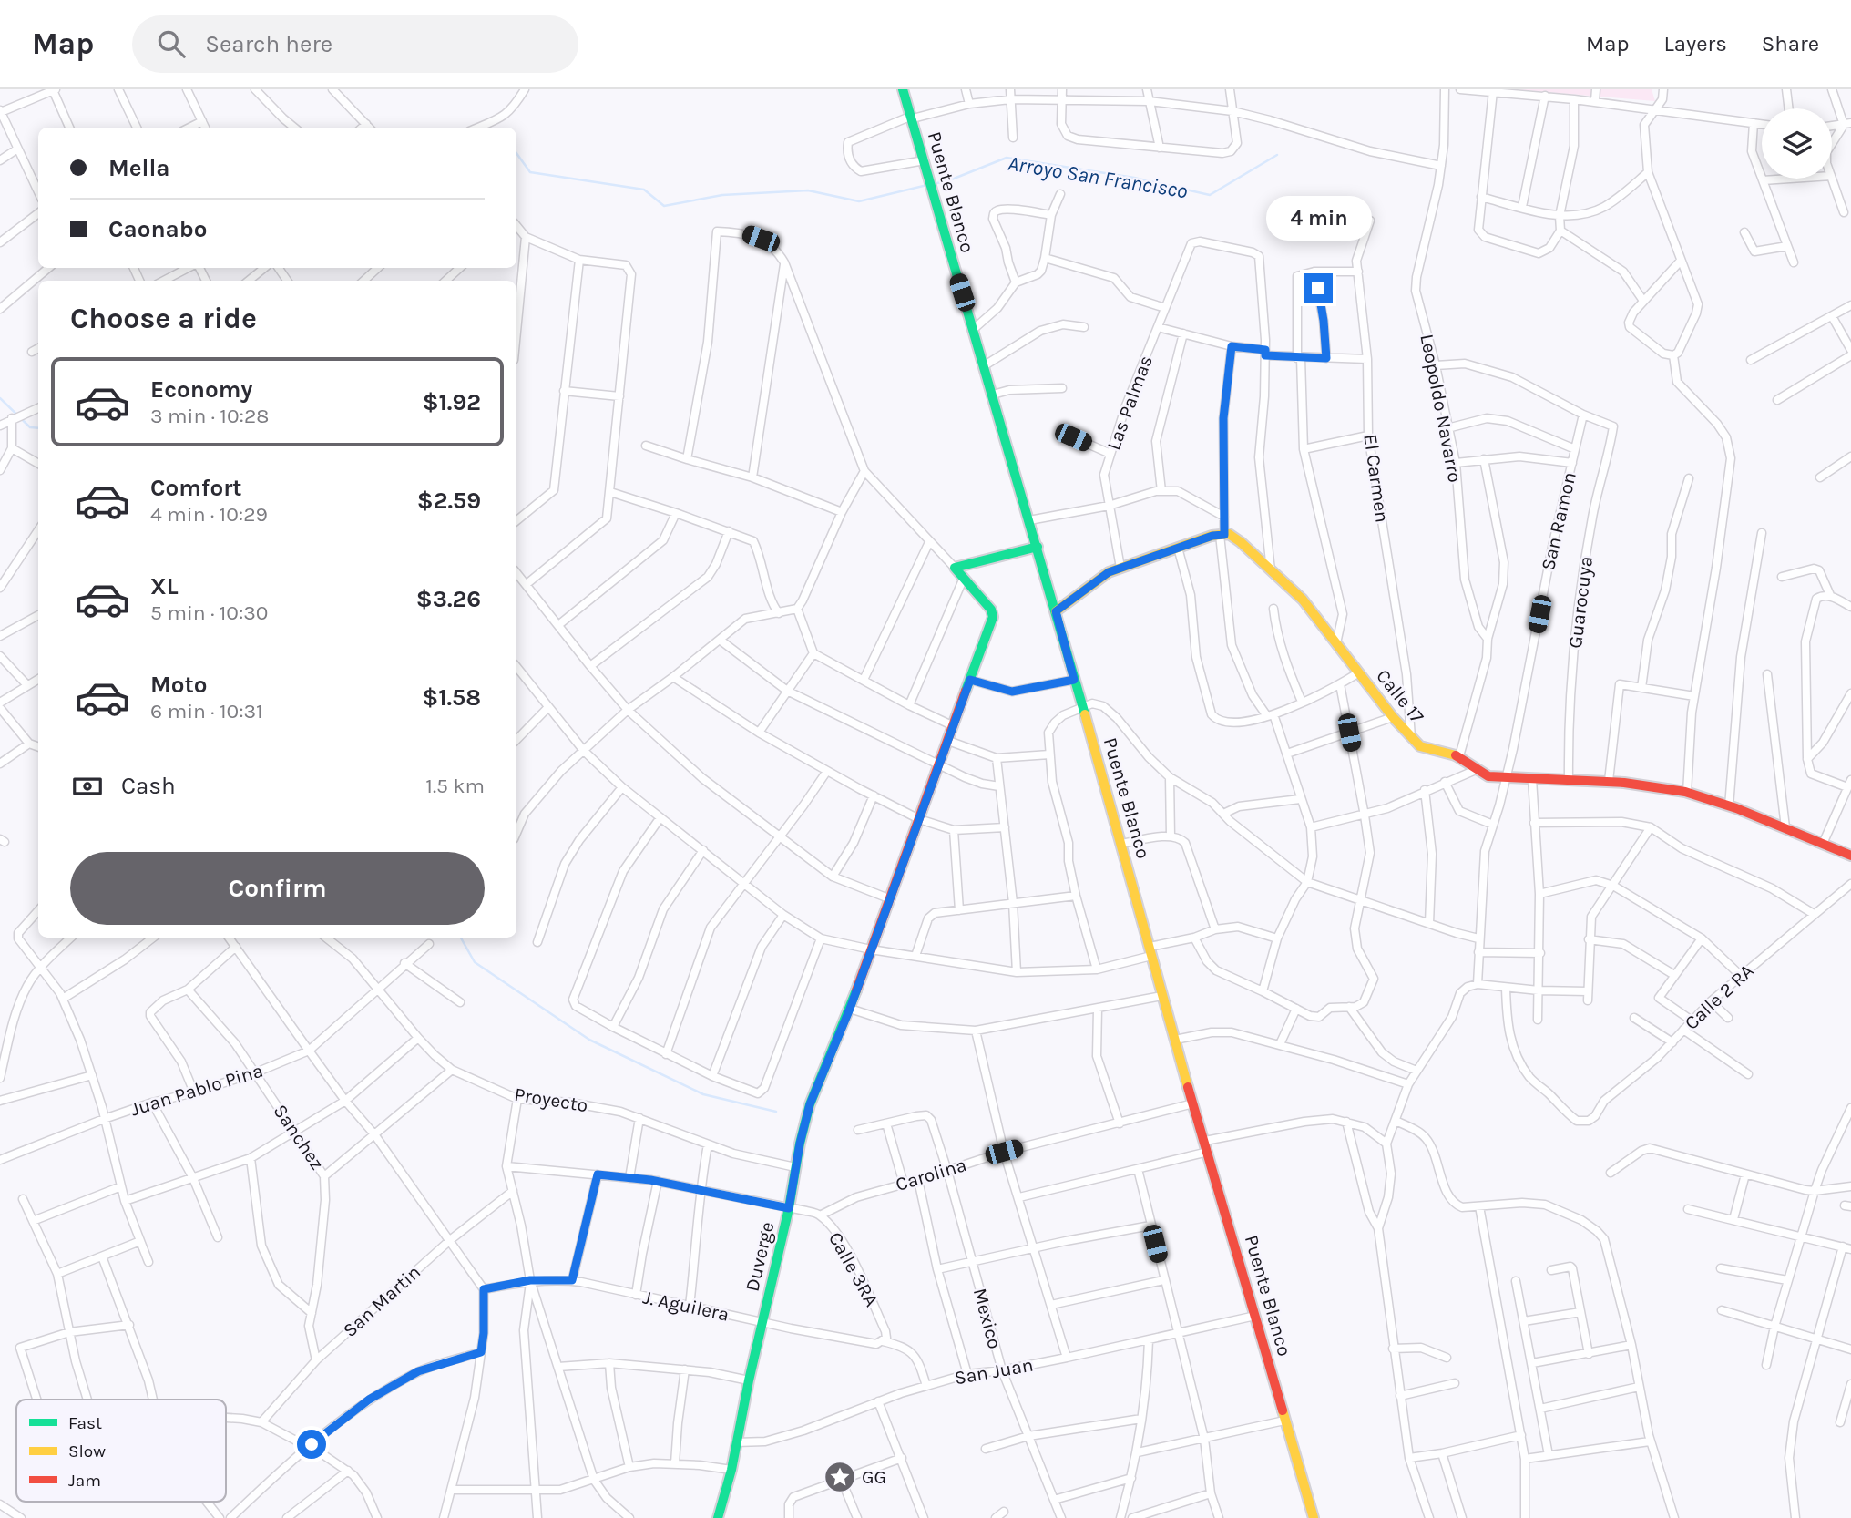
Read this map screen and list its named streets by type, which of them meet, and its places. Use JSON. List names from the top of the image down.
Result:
{
  "streets": {
    "street": [
      "Puente Blanco",
      "Las Palmas",
      "Leopoldo Navarro",
      "El Carmen",
      "San Ramon",
      "Guarocuya",
      "Calle 17",
      "Calle 2 RA",
      "Juan Pablo Pina",
      "Proyecto",
      "Sanchez",
      "Carolina",
      "Duverge",
      "Calle 3RA",
      "San Martin",
      "J. Aguilera",
      "Mexico",
      "San Juan"
    ]
  },
  "crossings": [
    ["Puente Blanco", "Carolina"],
    ["Puente Blanco", "San Juan"],
    ["El Carmen", "Calle 17"],
    ["San Ramon", "Guarocuya"],
    ["San Ramon", "Calle 17"],
    ["Guarocuya", "Calle 17"],
    ["Juan Pablo Pina", "Proyecto"],
    ["Juan Pablo Pina", "Sanchez"],
    ["Proyecto", "Duverge"],
    ["Sanchez", "San Martin"],
    ["Carolina", "Calle 3RA"],
    ["Carolina", "Mexico"],
    ["Duverge", "Calle 3RA"],
    ["Duverge", "J. Aguilera"],
    ["Duverge", "San Juan"],
    ["Calle 3RA", "J. Aguilera"],
    ["J. Aguilera", "San Juan"],
    ["Mexico", "San Juan"]
  ],
  "water": ["Arroyo San Francisco"],
  "places": {
    "place": ["GG"]
  },
  "legend": ["Fast", "Slow", "Jam"],
  "page": {
    "header": "Map",
    "search": "Search here",
    "nav": ["Map", "Layers", "Share"],
    "banner": ["Mella", "Caonabo"],
    "bubble": "4 min",
    "heading": "Choose a ride",
    "list": [
      {
        "name": "Economy",
        "note": "3 min · 10:28",
        "value": "$1.92"
      },
      {
        "name": "Comfort",
        "note": "4 min · 10:29",
        "value": "$2.59"
      },
      {
        "name": "XL",
        "note": "5 min · 10:30",
        "value": "$3.26"
      },
      {
        "name": "Moto",
        "note": "6 min · 10:31",
        "value": "$1.58"
      }
    ],
    "pay": ["Cash", "1.5 km"],
    "buttons": "Confirm"
  }
}
